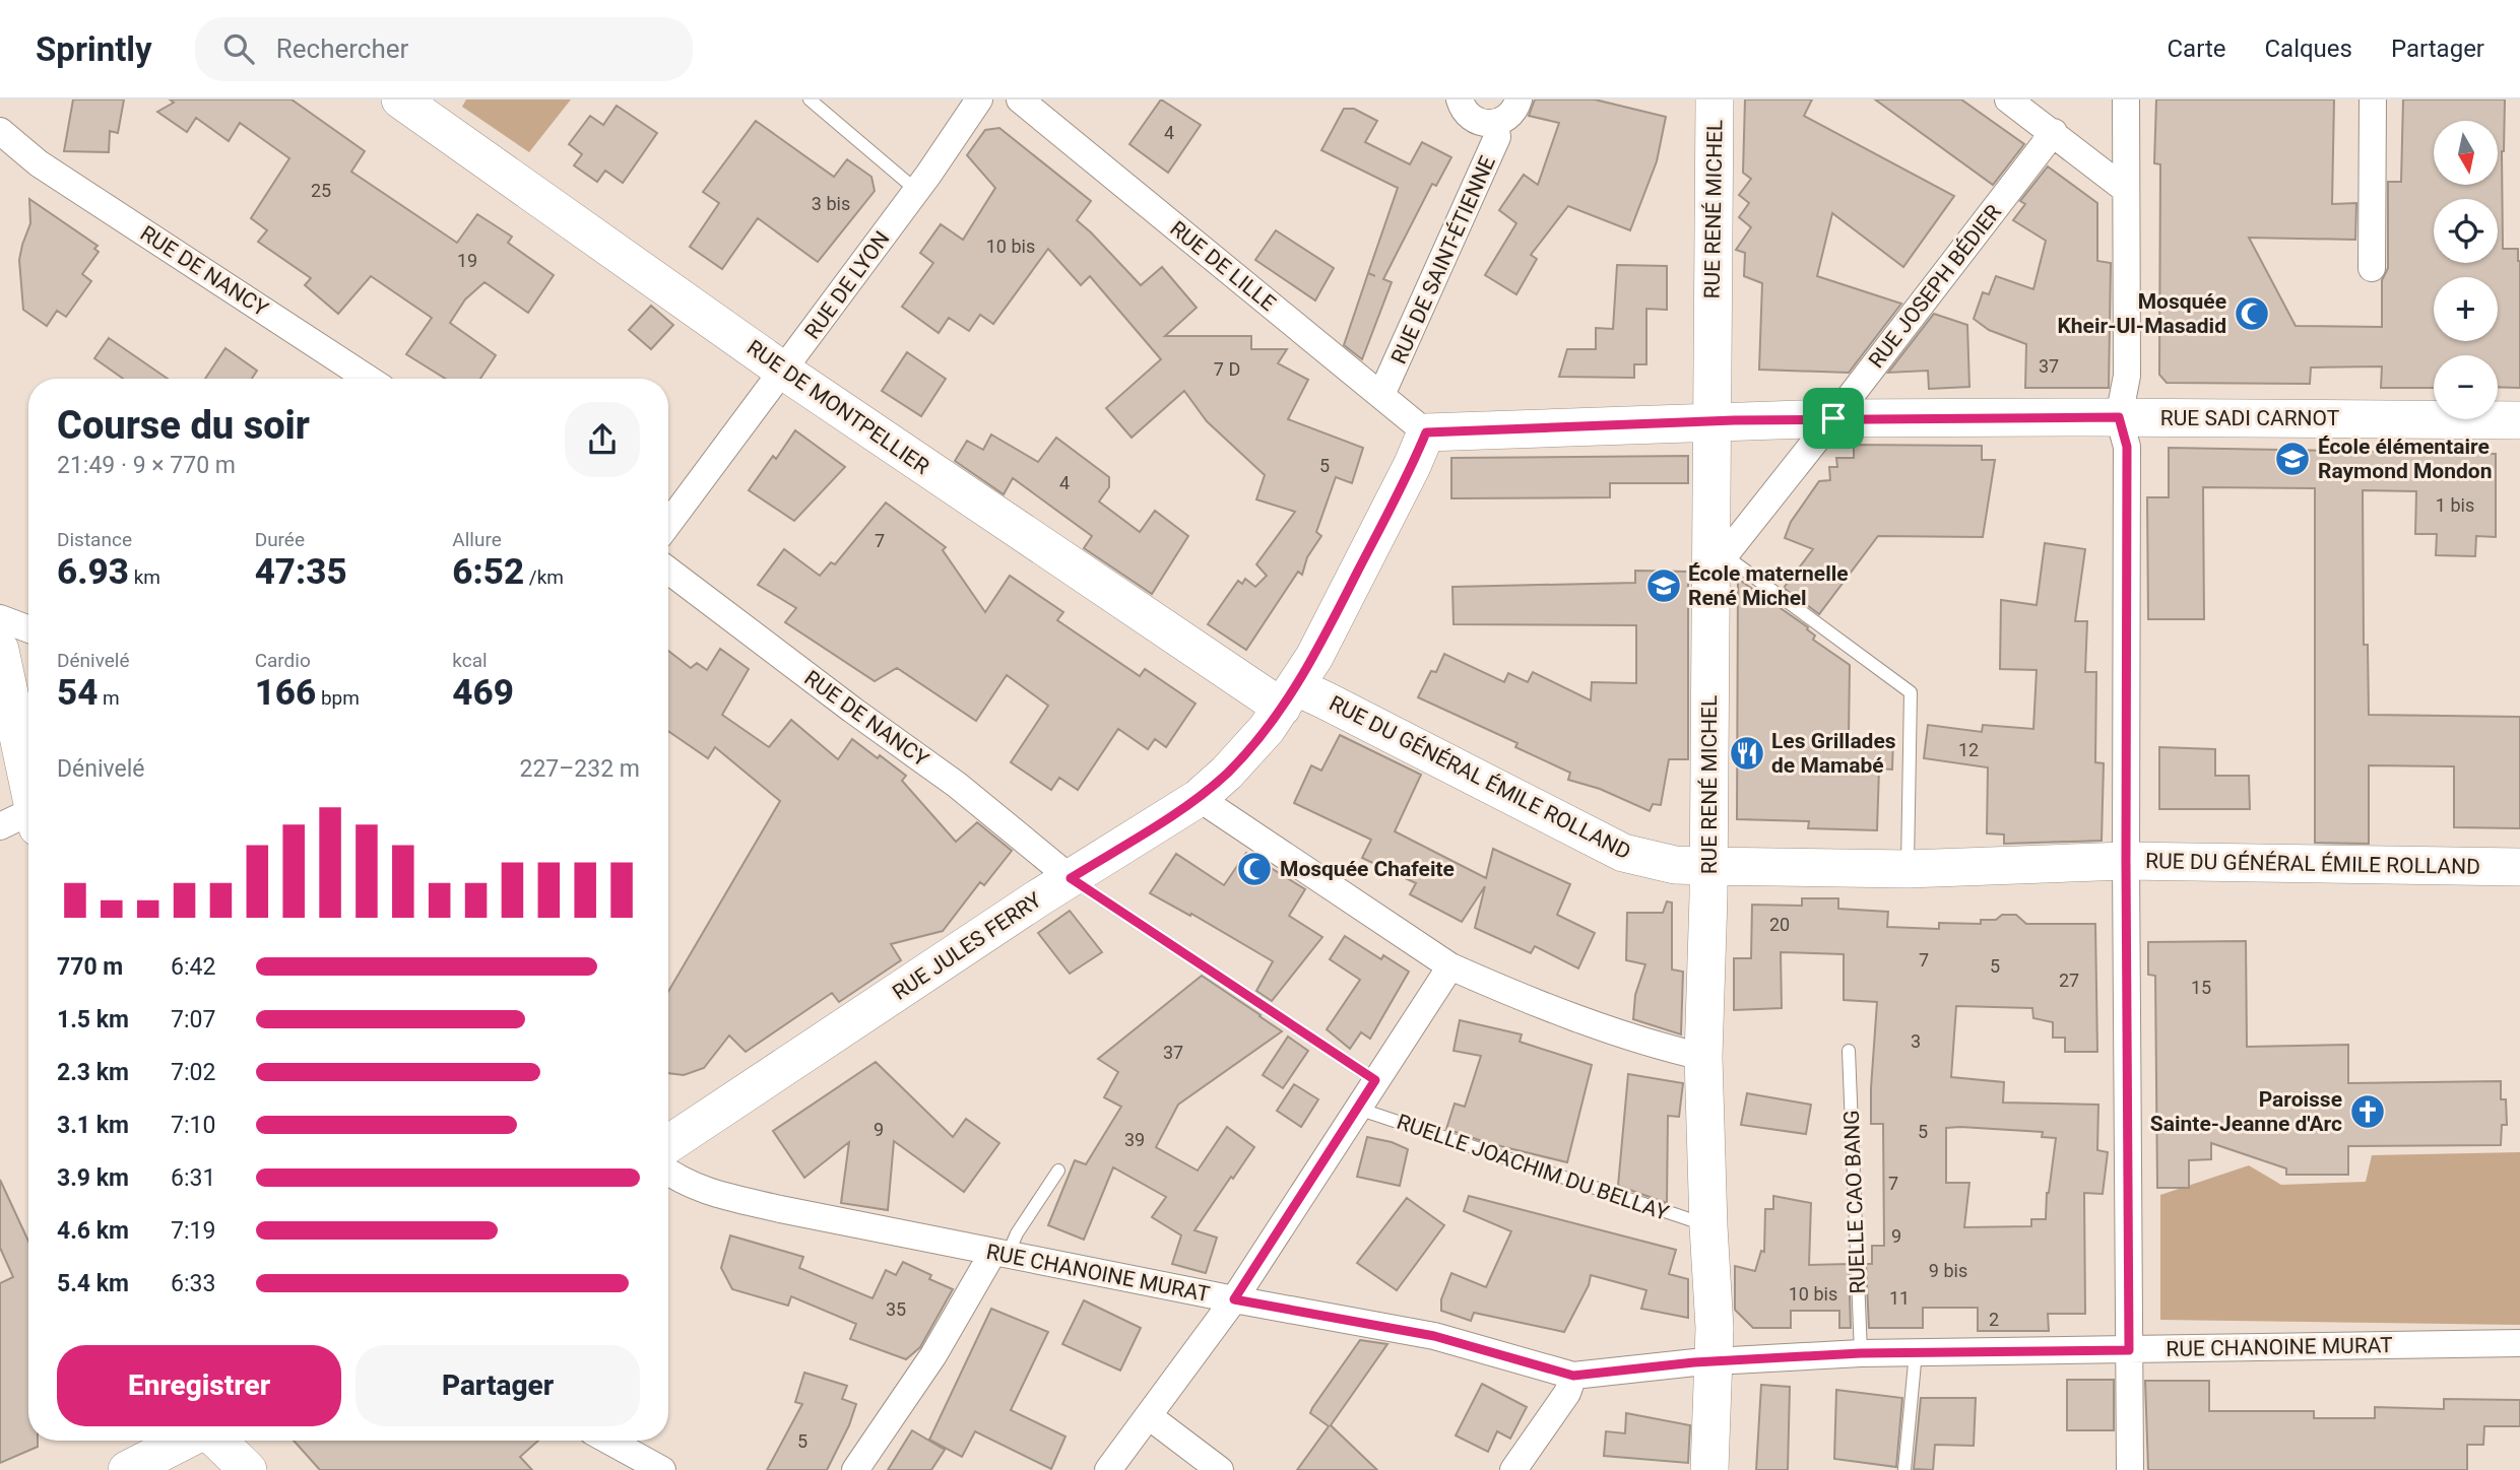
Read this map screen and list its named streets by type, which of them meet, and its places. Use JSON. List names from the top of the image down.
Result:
{
  "streets": {
    "street": [
      "RUE RENÉ MICHEL",
      "RUE DE SAINT-ÉTIENNE",
      "RUE DE LILLE",
      "RUE DE NANCY",
      "RUE DE LYON",
      "RUE JOSEPH BÉDIER",
      "RUE DE MONTPELLIER",
      "RUE SADI CARNOT",
      "RUE DU GÉNÉRAL ÉMILE ROLLAND",
      "RUE JULES FERRY",
      "RUE CHANOINE MURAT"
    ],
    "lane": ["RUELLE JOACHIM DU BELLAY", "RUELLE CAO BANG"]
  },
  "crossings": [
    ["RUE RENÉ MICHEL", "RUE JOSEPH BÉDIER"],
    ["RUE RENÉ MICHEL", "RUE SADI CARNOT"],
    ["RUE RENÉ MICHEL", "RUE DU GÉNÉRAL ÉMILE ROLLAND"],
    ["RUE RENÉ MICHEL", "RUELLE JOACHIM DU BELLAY"],
    ["RUE RENÉ MICHEL", "RUE CHANOINE MURAT"],
    ["RUE DE SAINT-ÉTIENNE", "RUE DE LILLE"],
    ["RUE DE LILLE", "RUE SADI CARNOT"],
    ["RUE DE LILLE", "RUE JULES FERRY"],
    ["RUE DE NANCY", "RUE JULES FERRY"],
    ["RUE DE LYON", "RUE DE MONTPELLIER"],
    ["RUE JOSEPH BÉDIER", "RUE SADI CARNOT"],
    ["RUE DE MONTPELLIER", "RUE DU GÉNÉRAL ÉMILE ROLLAND"],
    ["RUE DE MONTPELLIER", "RUE JULES FERRY"],
    ["RUE SADI CARNOT", "RUE JULES FERRY"],
    ["RUE DU GÉNÉRAL ÉMILE ROLLAND", "RUE JULES FERRY"],
    ["RUELLE CAO BANG", "RUE CHANOINE MURAT"]
  ],
  "places": {
    "mosque": ["Mosquée Kheir-Ul-Masadid", "Mosquée Chafeite"],
    "school or university": ["École élémentaire Raymond Mondon", "École maternelle René Michel"],
    "restaurant": ["Les Grillades de Mamabé"],
    "church": ["Paroisse Sainte-Jeanne d'Arc"]
  },
  "house_numbers": [
    "4",
    "25",
    "3 bis",
    "10 bis",
    "19",
    "37",
    "7 D",
    "5",
    "4",
    "1 bis",
    "7",
    "12",
    "20",
    "7",
    "5",
    "27",
    "15",
    "3",
    "37",
    "9",
    "5",
    "39",
    "7",
    "9",
    "9 bis",
    "10 bis",
    "11",
    "35",
    "2",
    "5"
  ],
  "north": "bottom",
  "page": {
    "header": "Sprintly",
    "search": "Rechercher",
    "nav": ["Carte", "Calques", "Partager"],
    "map_buttons": ["+", "−"],
    "heading": ["Course du soir", "21:49 · 9 × 770 m"],
    "stats": [
      ["Distance", "6.93 km"],
      ["Durée", "47:35"],
      ["Allure", "6:52 /km"],
      ["Dénivelé", "54 m"],
      ["Cardio", "166 bpm"],
      ["kcal", "469"]
    ],
    "chart": ["Dénivelé", "227–232 m"],
    "list": [
      {
        "name": "770 m",
        "note": "6:42"
      },
      {
        "name": "1.5 km",
        "note": "7:07"
      },
      {
        "name": "2.3 km",
        "note": "7:02"
      },
      {
        "name": "3.1 km",
        "note": "7:10"
      },
      {
        "name": "3.9 km",
        "note": "6:31"
      },
      {
        "name": "4.6 km",
        "note": "7:19"
      },
      {
        "name": "5.4 km",
        "note": "6:33"
      }
    ],
    "buttons": ["Enregistrer", "Partager"]
  }
}
